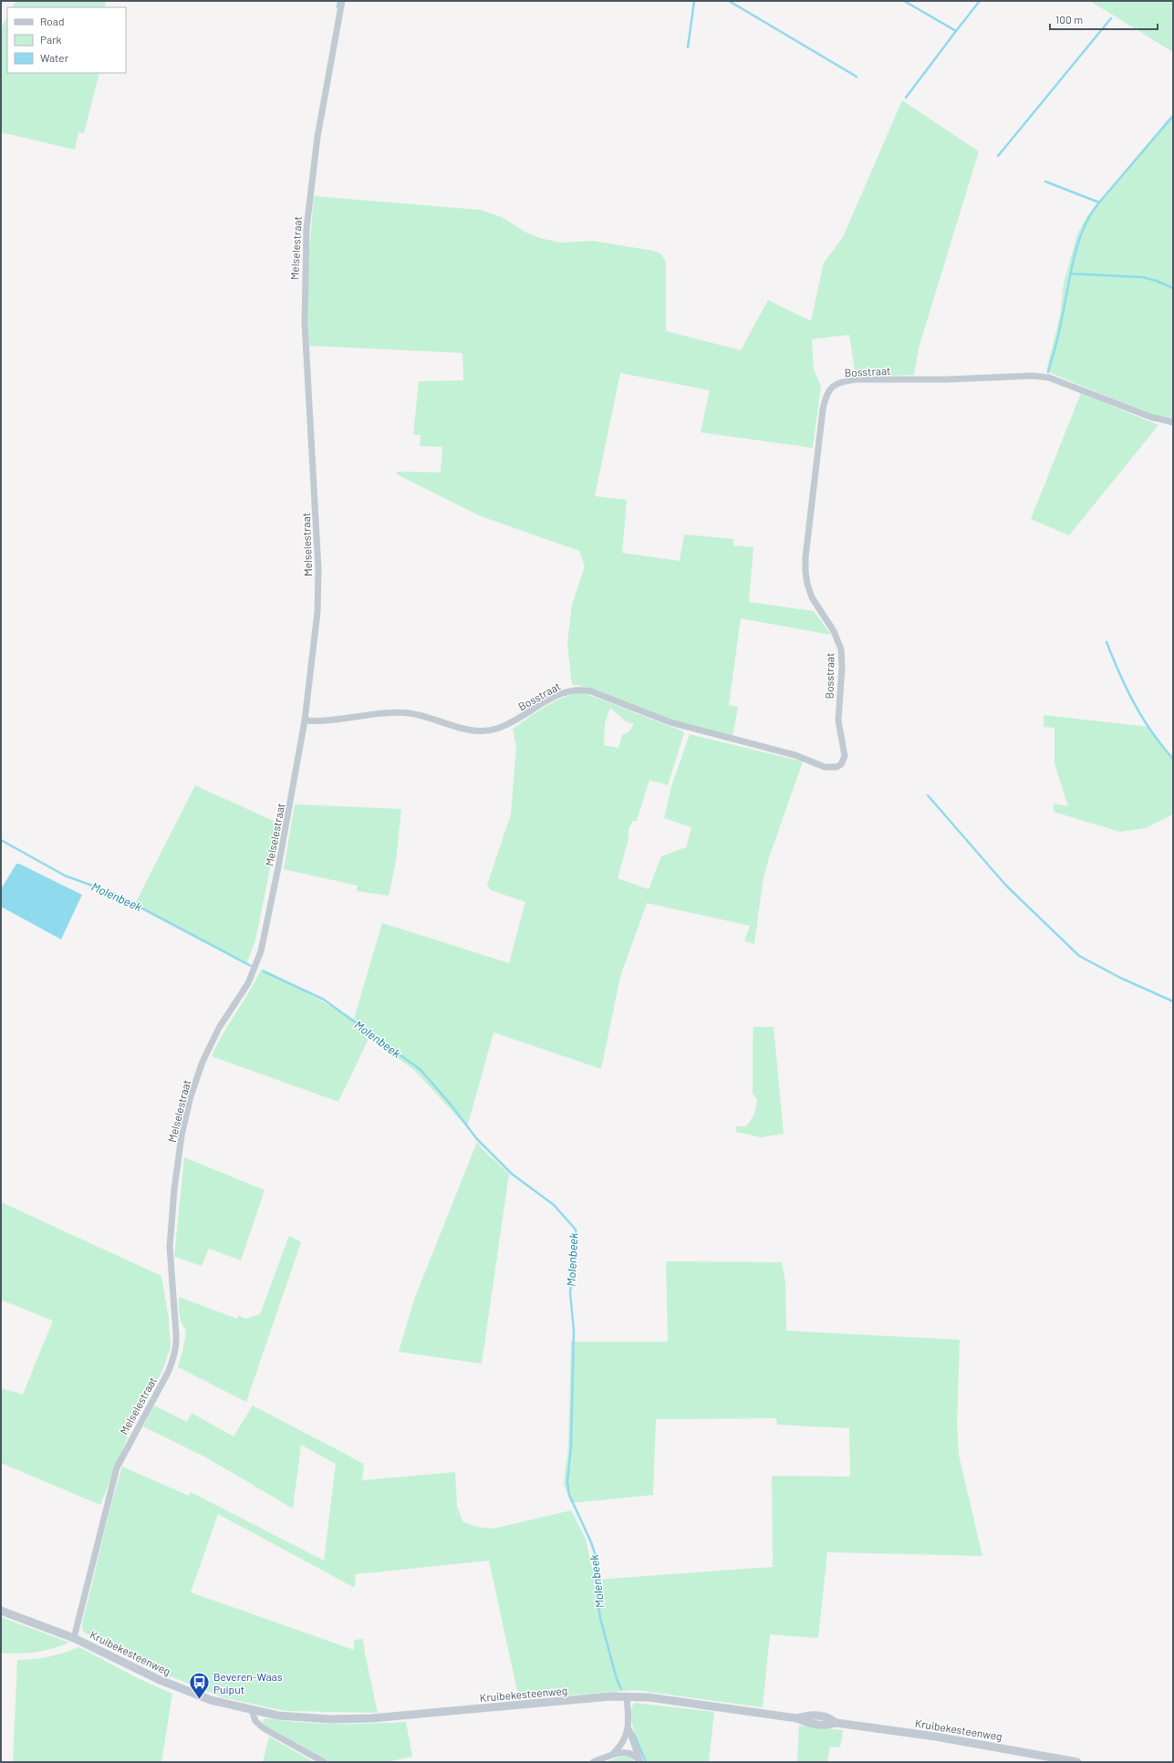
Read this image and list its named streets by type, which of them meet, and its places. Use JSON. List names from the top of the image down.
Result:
{
  "streets": {
    "street": ["Melselestraat", "Bosstraat", "Kruibekesteenweg"]
  },
  "crossings": [
    ["Melselestraat", "Bosstraat"],
    ["Melselestraat", "Kruibekesteenweg"]
  ],
  "water": ["Molenbeek"],
  "places": {
    "bus stop": ["Beveren-Waas Puiput"]
  },
  "legend": ["Road", "Park", "Water"],
  "scale_bar": "100 m"
}
